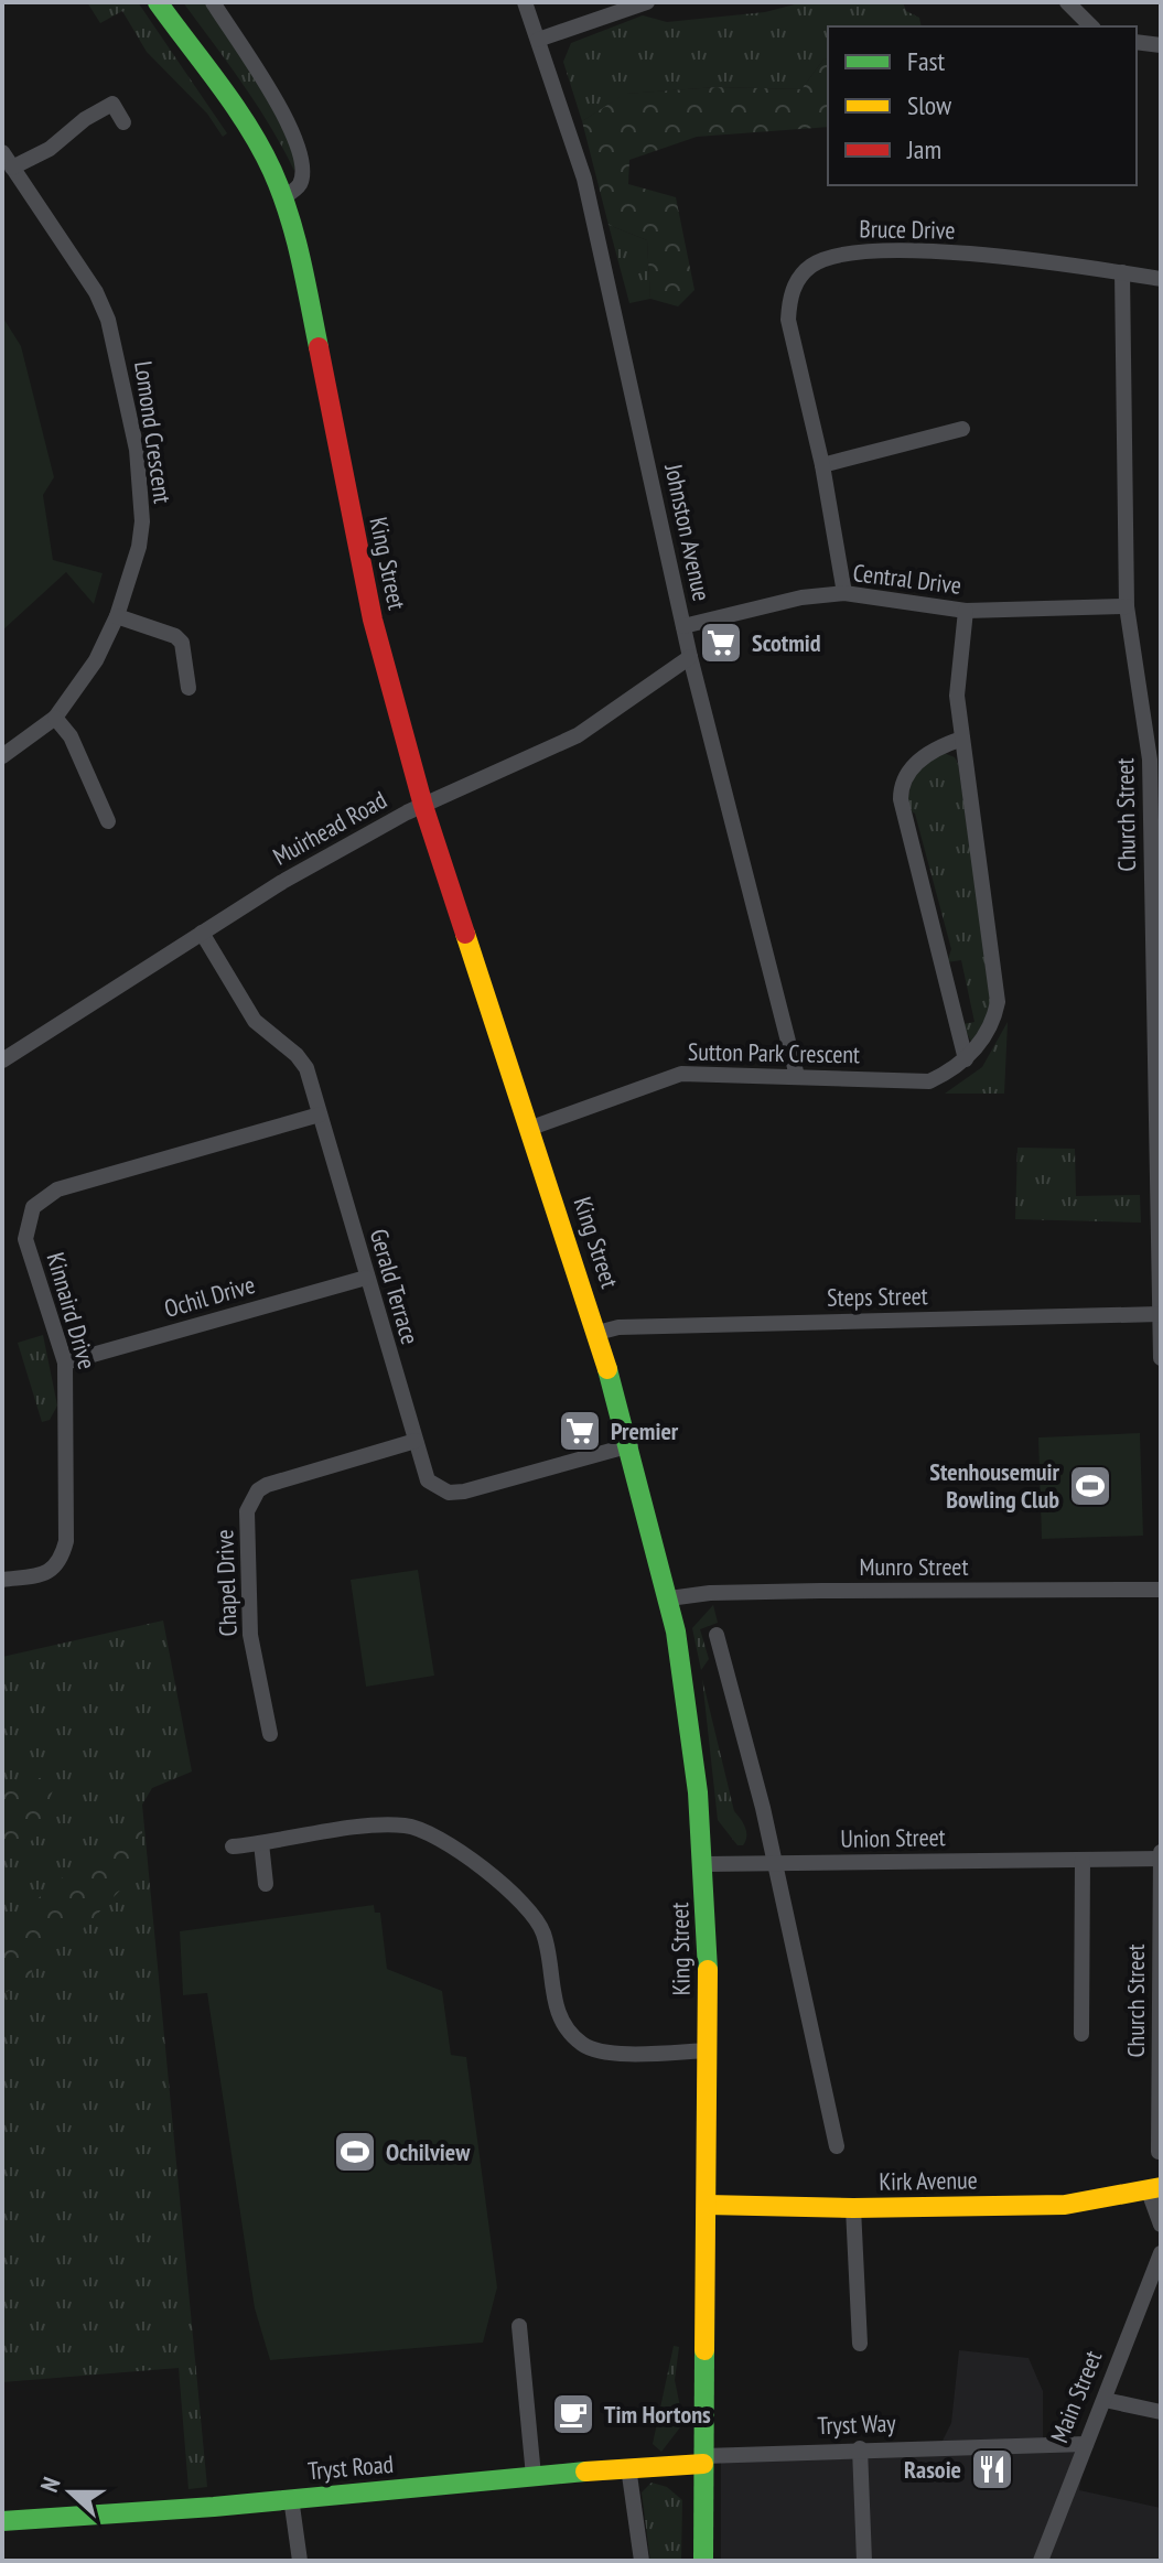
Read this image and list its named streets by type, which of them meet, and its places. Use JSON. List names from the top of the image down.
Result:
{
  "streets": {
    "main road": ["King Street", "Kirk Avenue", "Tryst Road"],
    "street": [
      "Bruce Drive",
      "Lomond Crescent",
      "Johnston Avenue",
      "Central Drive",
      "Church Street",
      "Muirhead Road",
      "Sutton Park Crescent",
      "Gerald Terrace",
      "Ochil Drive",
      "Steps Street",
      "Kinnaird Drive",
      "Munro Street",
      "Chapel Drive",
      "Union Street",
      "Main Street",
      "Tryst Way"
    ]
  },
  "crossings": [
    ["Bruce Drive", "Central Drive"],
    ["Bruce Drive", "Church Street"],
    ["Johnston Avenue", "Central Drive"],
    ["Johnston Avenue", "Muirhead Road"],
    ["Johnston Avenue", "Sutton Park Crescent"],
    ["King Street", "Muirhead Road"],
    ["King Street", "Sutton Park Crescent"],
    ["King Street", "Gerald Terrace"],
    ["King Street", "Steps Street"],
    ["King Street", "Munro Street"],
    ["King Street", "Union Street"],
    ["King Street", "Kirk Avenue"],
    ["King Street", "Tryst Way"],
    ["King Street", "Tryst Road"],
    ["Central Drive", "Church Street"],
    ["Central Drive", "Sutton Park Crescent"],
    ["Church Street", "Steps Street"],
    ["Church Street", "Union Street"],
    ["Muirhead Road", "Gerald Terrace"],
    ["Gerald Terrace", "Ochil Drive"],
    ["Gerald Terrace", "Kinnaird Drive"],
    ["Gerald Terrace", "Chapel Drive"],
    ["Ochil Drive", "Kinnaird Drive"],
    ["Main Street", "Tryst Way"],
    ["Tryst Way", "Tryst Road"]
  ],
  "places": {
    "supermarket": ["Scotmid", "Premier"],
    "sports": ["Stenhousemuir Bowling Club", "Ochilview"],
    "cafe": ["Tim Hortons"],
    "restaurant": ["Rasoie"]
  },
  "legend": ["Fast", "Slow", "Jam"],
  "north": "left"
}
